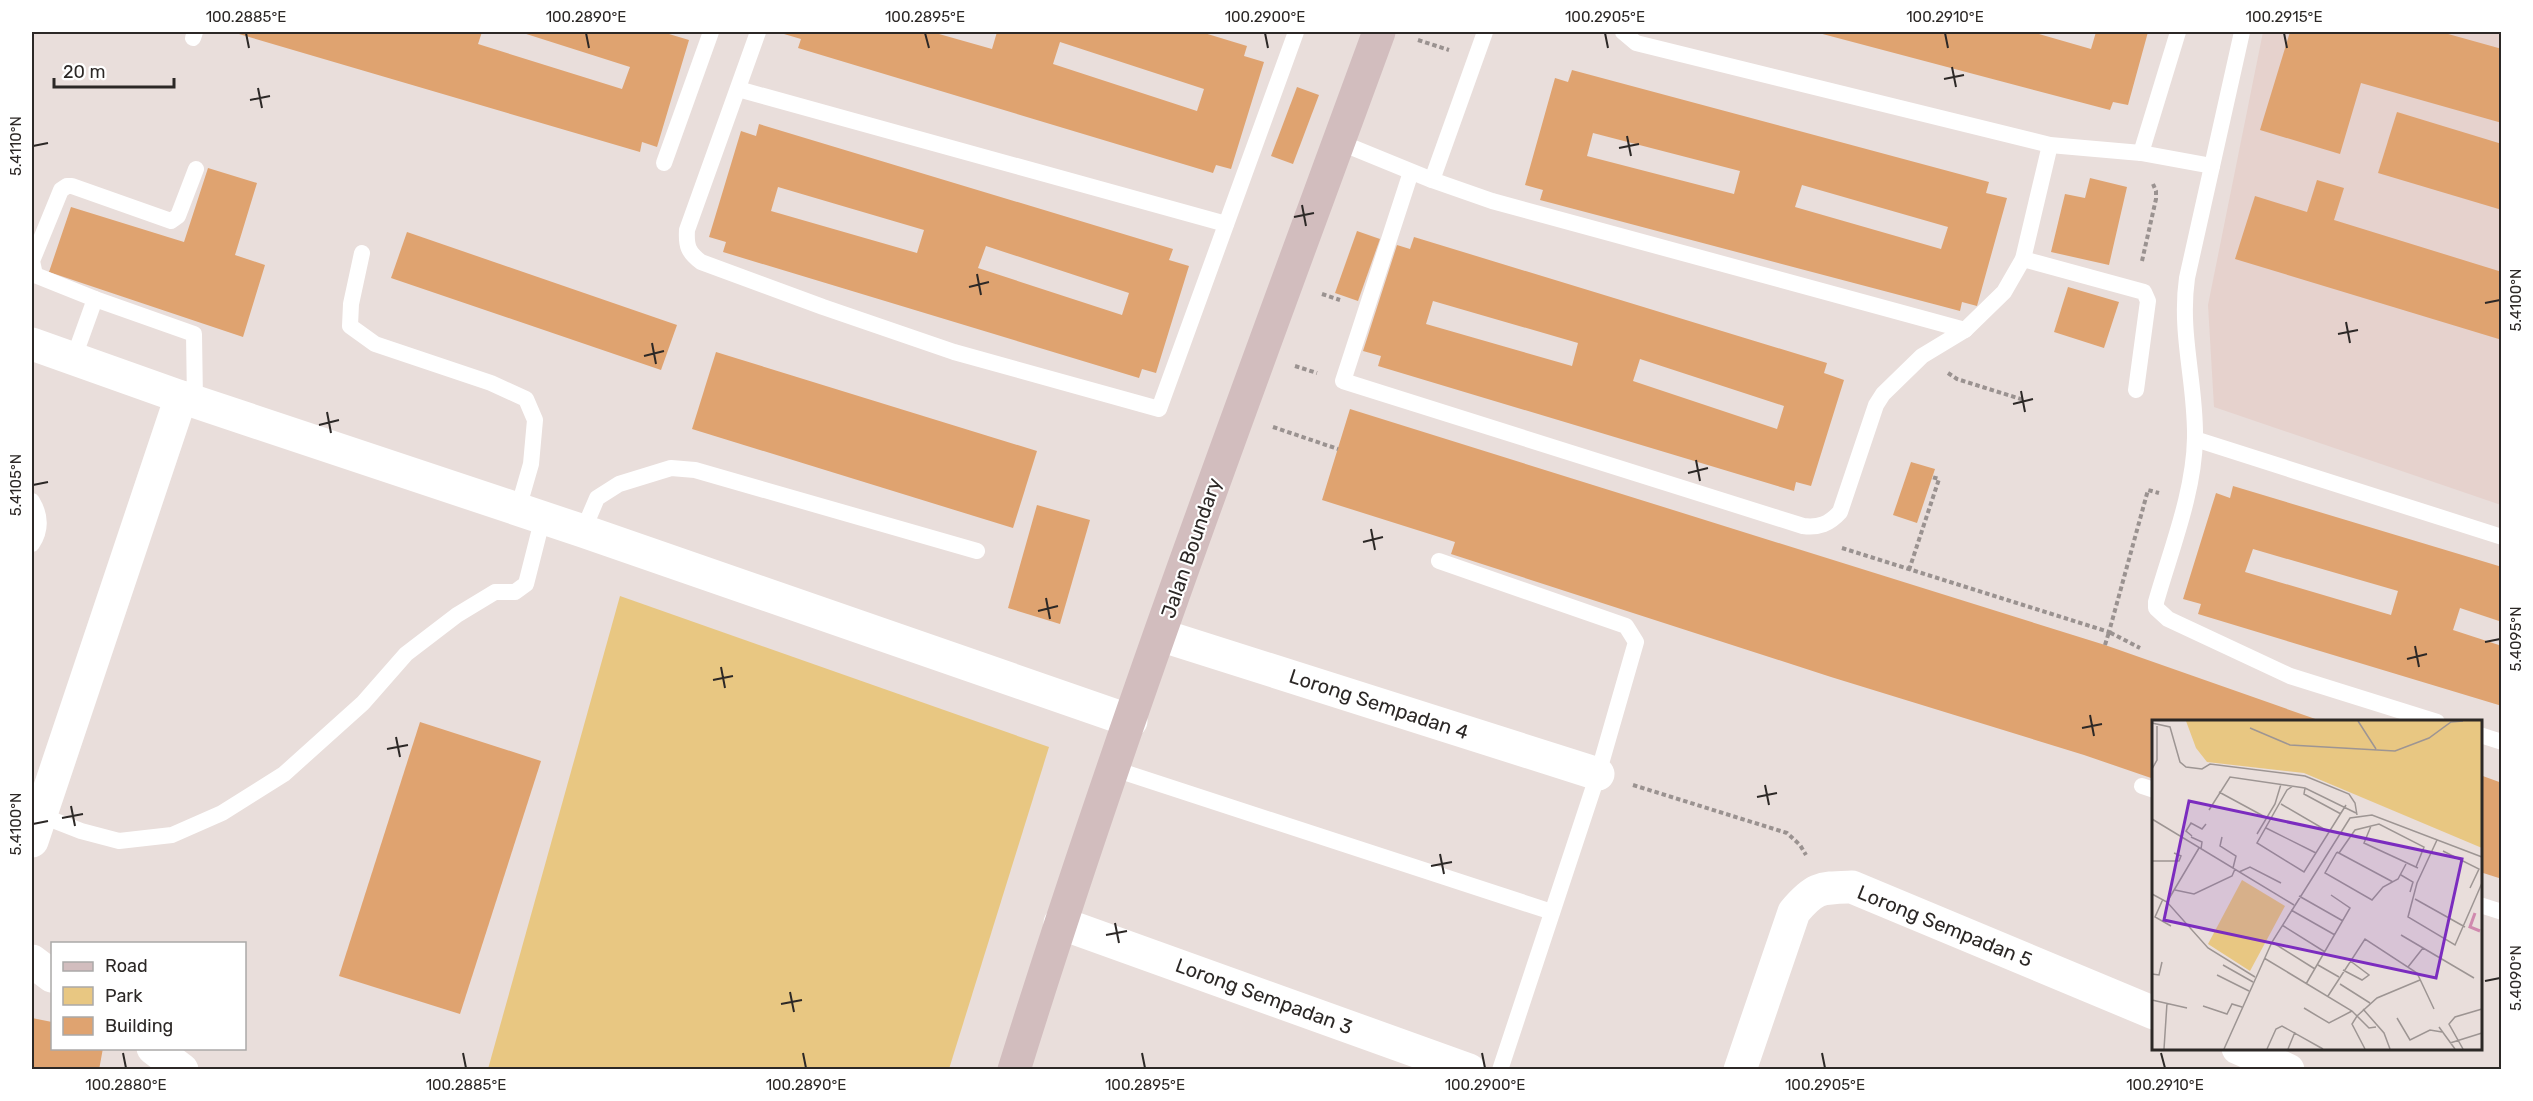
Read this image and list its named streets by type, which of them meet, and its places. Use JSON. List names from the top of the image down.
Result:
{
  "streets": {
    "street": [
      "Jalan Boundary",
      "Lorong Sempadan 4",
      "Lorong Sempadan 5",
      "Lorong Sempadan 3"
    ]
  },
  "crossings": [
    ["Jalan Boundary", "Lorong Sempadan 4"],
    ["Jalan Boundary", "Lorong Sempadan 3"]
  ],
  "legend": ["Road", "Park", "Building"],
  "scale_bar": "20 m",
  "coordinates": [
    "100.2885°E",
    "100.2890°E",
    "100.2895°E",
    "100.2900°E",
    "100.2905°E",
    "100.2910°E",
    "100.2915°E",
    "5.4110°N",
    "5.4100°N",
    "5.4105°N",
    "5.4095°N",
    "5.4090°N",
    "100.2880°E"
  ]
}
